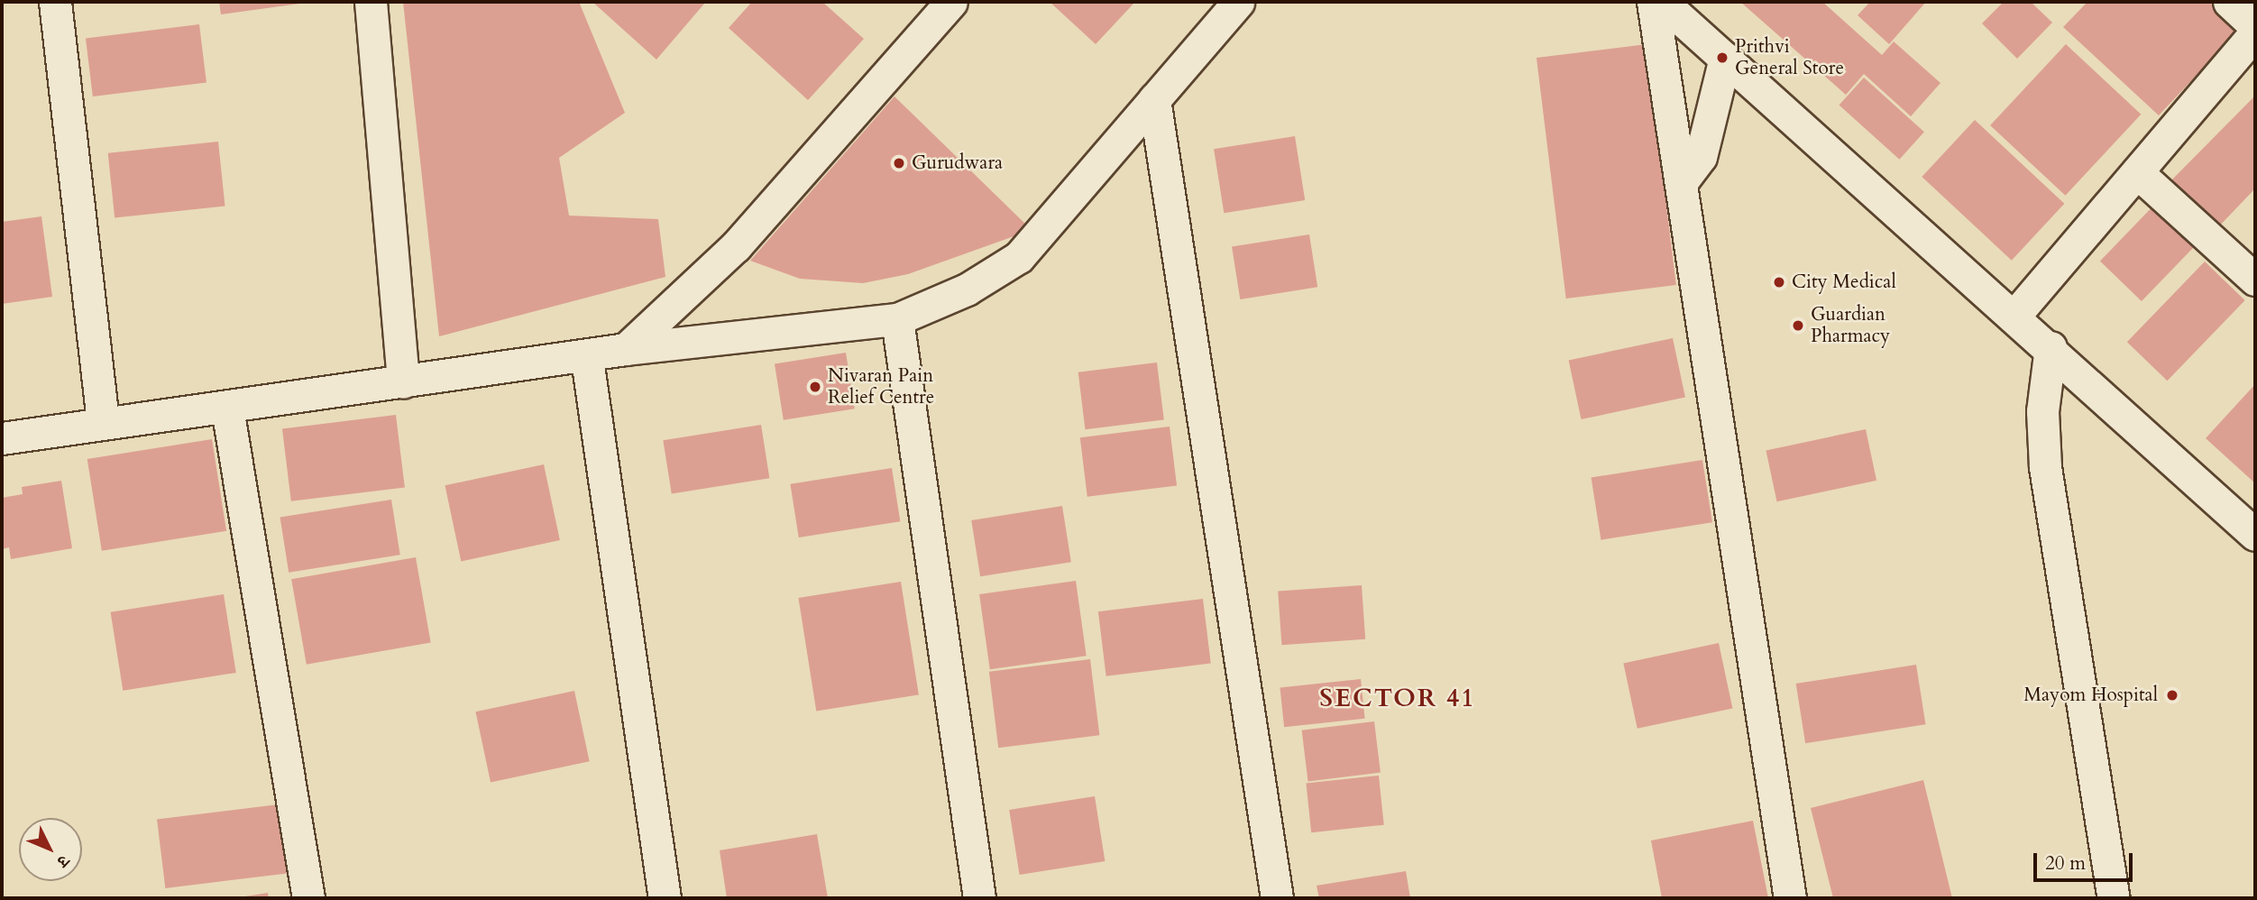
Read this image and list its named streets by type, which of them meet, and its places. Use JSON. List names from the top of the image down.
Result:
{
  "districts": ["SECTOR 41"],
  "places": [
    "Prithvi General Store",
    "Gurudwara",
    "City Medical",
    "Guardian Pharmacy",
    "Nivaran Pain Relief Centre",
    "Mayom Hospital"
  ],
  "scale_bar": "20 m",
  "north": "bottom right"
}
